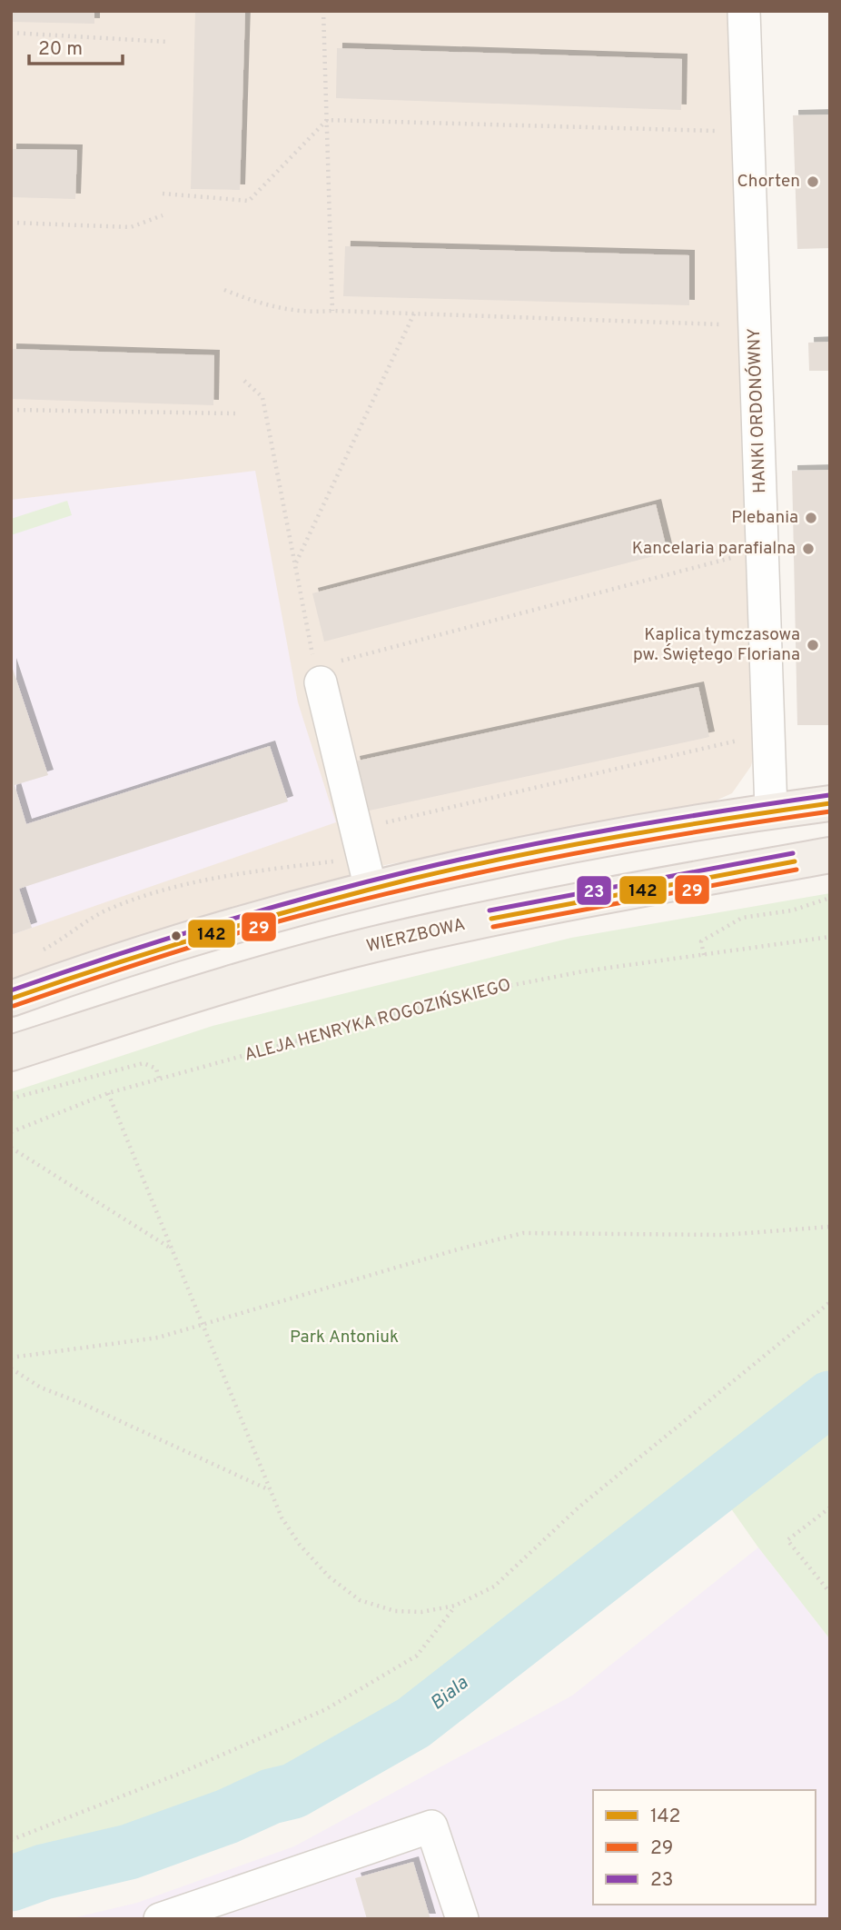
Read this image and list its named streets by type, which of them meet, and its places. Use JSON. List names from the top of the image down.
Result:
{
  "streets": {
    "main road": ["WIERZBOWA"],
    "street": ["HANKI ORDONÓWNY"],
    "path": ["ALEJA HENRYKA ROGOZIŃSKIEGO"]
  },
  "water": ["Biala"],
  "parks": ["Park Antoniuk"],
  "places": [
    "Chorten",
    "Plebania",
    "Kancelaria parafialna",
    "Kaplica tymczasowa pw. Świętego Floriana"
  ],
  "lines": ["transit line 23", "transit line 142", "transit line 29"],
  "legend": ["142", "29", "23"],
  "scale_bar": "20 m"
}
